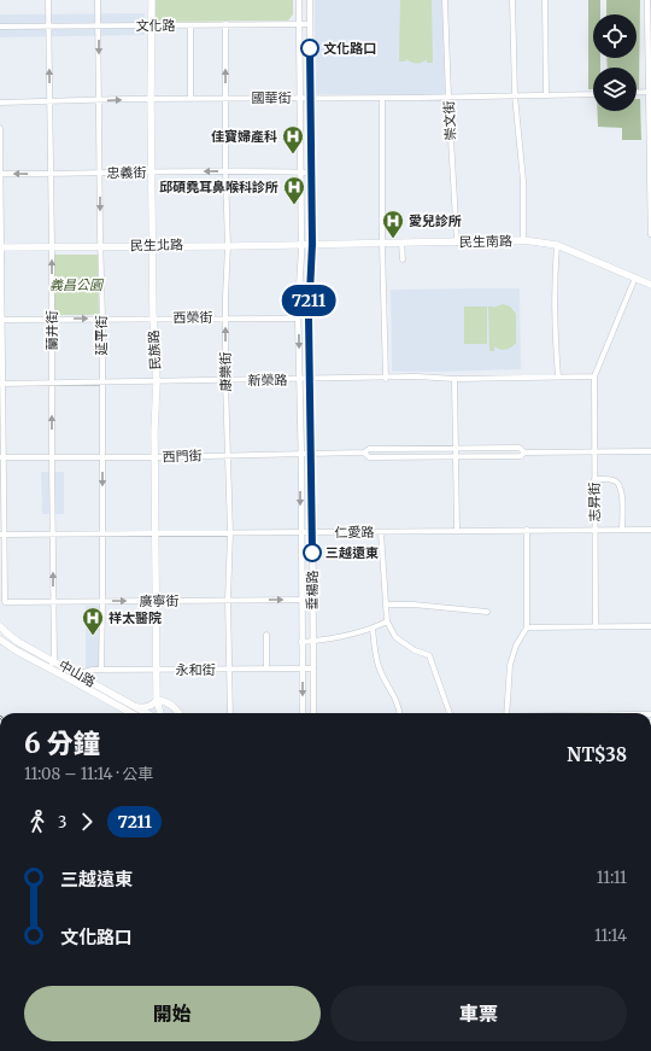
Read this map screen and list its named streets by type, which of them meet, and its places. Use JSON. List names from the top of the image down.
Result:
{
  "streets": {
    "main road": [
      "民生南路",
      "民生北路",
      "民族路",
      "中山路"
    ],
    "street": [
      "文化路",
      "國華街",
      "崇文街",
      "忠義街",
      "西榮街",
      "蘭井街",
      "延平街",
      "康樂街",
      "新榮路",
      "西門街",
      "志昇街",
      "仁愛路",
      "垂楊路",
      "廣寧街",
      "永和街"
    ]
  },
  "crossings": [
    ["文化路", "蘭井街"],
    ["文化路", "延平街"],
    ["文化路", "民族路"],
    ["文化路", "康樂街"],
    ["文化路", "垂楊路"],
    ["國華街", "崇文街"],
    ["國華街", "蘭井街"],
    ["國華街", "延平街"],
    ["國華街", "民族路"],
    ["國華街", "康樂街"],
    ["國華街", "垂楊路"],
    ["崇文街", "民生南路"],
    ["忠義街", "蘭井街"],
    ["忠義街", "延平街"],
    ["忠義街", "民族路"],
    ["忠義街", "康樂街"],
    ["忠義街", "垂楊路"],
    ["民生南路", "民生北路"],
    ["民生南路", "垂楊路"],
    ["民生北路", "蘭井街"],
    ["民生北路", "延平街"],
    ["民生北路", "民族路"],
    ["民生北路", "康樂街"],
    ["民生北路", "垂楊路"],
    ["西榮街", "蘭井街"],
    ["西榮街", "延平街"],
    ["西榮街", "民族路"],
    ["西榮街", "康樂街"],
    ["西榮街", "垂楊路"],
    ["蘭井街", "新榮路"],
    ["蘭井街", "西門街"],
    ["蘭井街", "仁愛路"],
    ["蘭井街", "廣寧街"],
    ["蘭井街", "中山路"],
    ["延平街", "新榮路"],
    ["延平街", "西門街"],
    ["延平街", "仁愛路"],
    ["延平街", "廣寧街"],
    ["延平街", "永和街"],
    ["民族路", "新榮路"],
    ["民族路", "西門街"],
    ["民族路", "仁愛路"],
    ["民族路", "廣寧街"],
    ["民族路", "永和街"],
    ["康樂街", "新榮路"],
    ["康樂街", "西門街"],
    ["康樂街", "仁愛路"],
    ["康樂街", "廣寧街"],
    ["康樂街", "永和街"],
    ["新榮路", "志昇街"],
    ["新榮路", "垂楊路"],
    ["西門街", "志昇街"],
    ["西門街", "垂楊路"],
    ["志昇街", "仁愛路"],
    ["仁愛路", "垂楊路"],
    ["垂楊路", "廣寧街"],
    ["垂楊路", "永和街"],
    ["永和街", "中山路"]
  ],
  "one_way": ["忠義街", "蘭井街", "廣寧街"],
  "parks": ["義昌公園"],
  "places": {
    "other": ["文化路口", "三越遠東"],
    "hospital": [
      "佳寶婦產科",
      "邱碩堯耳鼻喉科診所",
      "愛兒診所",
      "祥太醫院"
    ]
  },
  "lines": ["bus line 7211"],
  "page": {
    "on_map": "7211",
    "heading": ["6 分鐘", "11:08 – 11:14 · 公車", "NT$38"],
    "legs": ["3", "7211"],
    "list": [
      {
        "name": "三越遠東",
        "value": "11:11"
      },
      {
        "name": "文化路口",
        "value": "11:14"
      }
    ],
    "buttons": ["開始", "車票"]
  }
}
